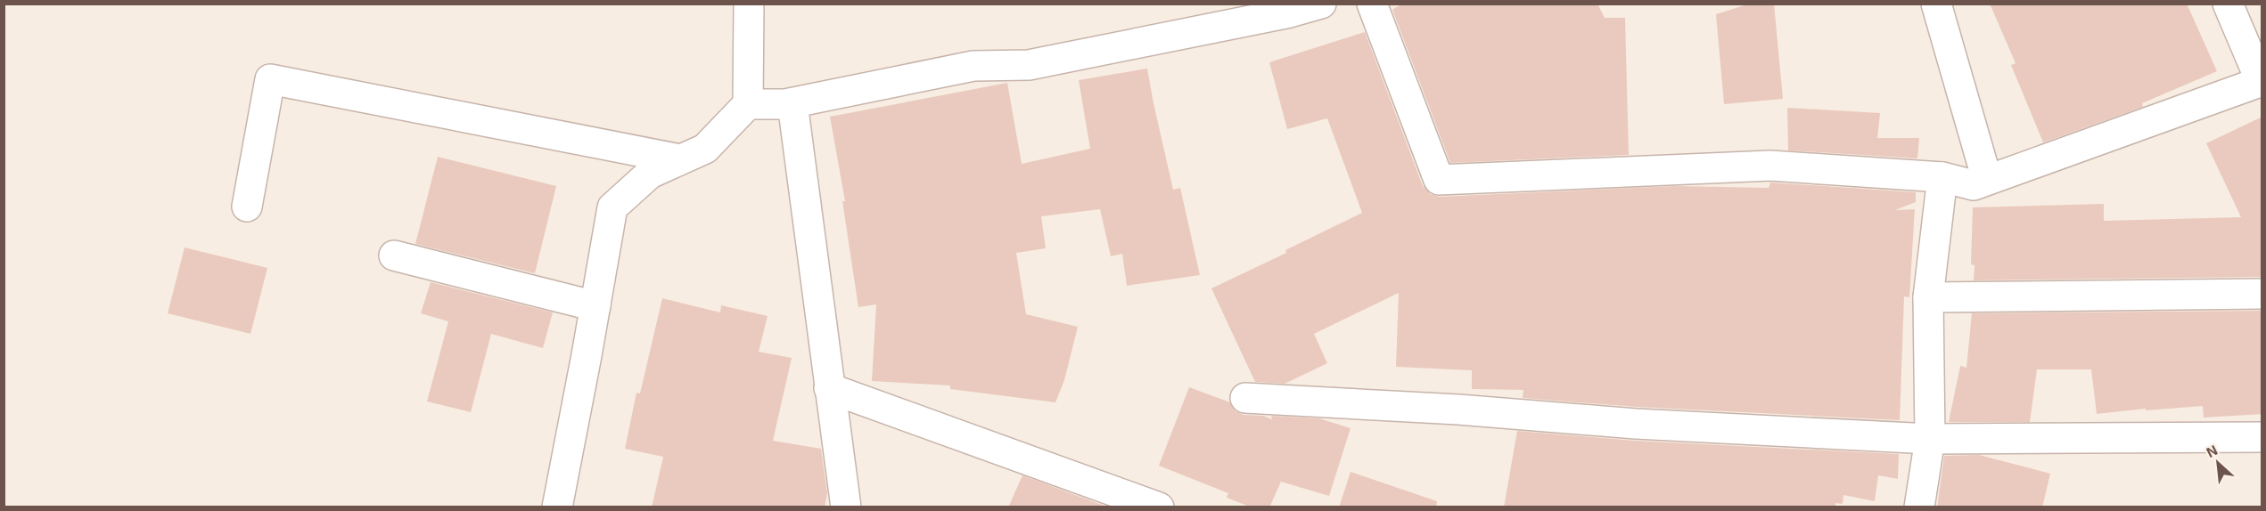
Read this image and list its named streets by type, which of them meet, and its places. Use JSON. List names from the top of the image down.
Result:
{
  "north": "top left"
}
